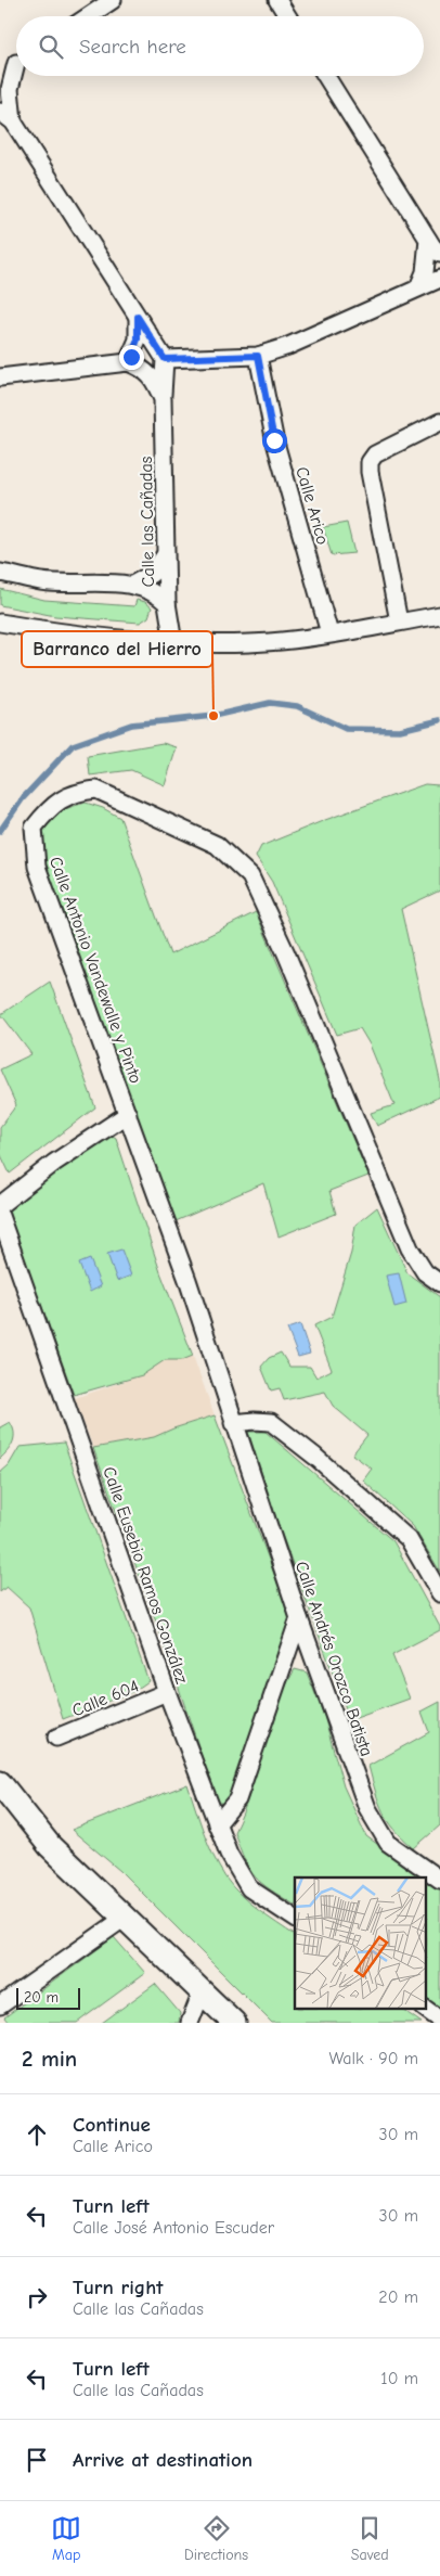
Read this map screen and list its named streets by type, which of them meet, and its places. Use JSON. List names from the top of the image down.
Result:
{
  "streets": {
    "street": [
      "Calle Arico",
      "Calle las Cañadas",
      "Calle Antonio Vandewalle y Pinto",
      "Calle Eusebio Ramos González",
      "Calle Andrés Orozco Batista",
      "Calle 604"
    ]
  },
  "crossings": [
    ["Calle Antonio Vandewalle y Pinto", "Calle Andrés Orozco Batista"],
    ["Calle Eusebio Ramos González", "Calle 604"]
  ],
  "places": ["Barranco del Hierro"],
  "scale_bar": "20 m",
  "page": {
    "search": "Search here",
    "scale": "20 m",
    "heading": ["2 min", "Walk · 90 m"],
    "list": [
      ["Continue", "Calle Arico", "30 m"],
      ["Turn left", "Calle José Antonio Escuder", "30 m"],
      ["Turn right", "Calle las Cañadas", "20 m"],
      ["Turn left", "Calle las Cañadas", "10 m"],
      "Arrive at destination"
    ],
    "nav": ["Map", "Directions", "Saved"]
  }
}
